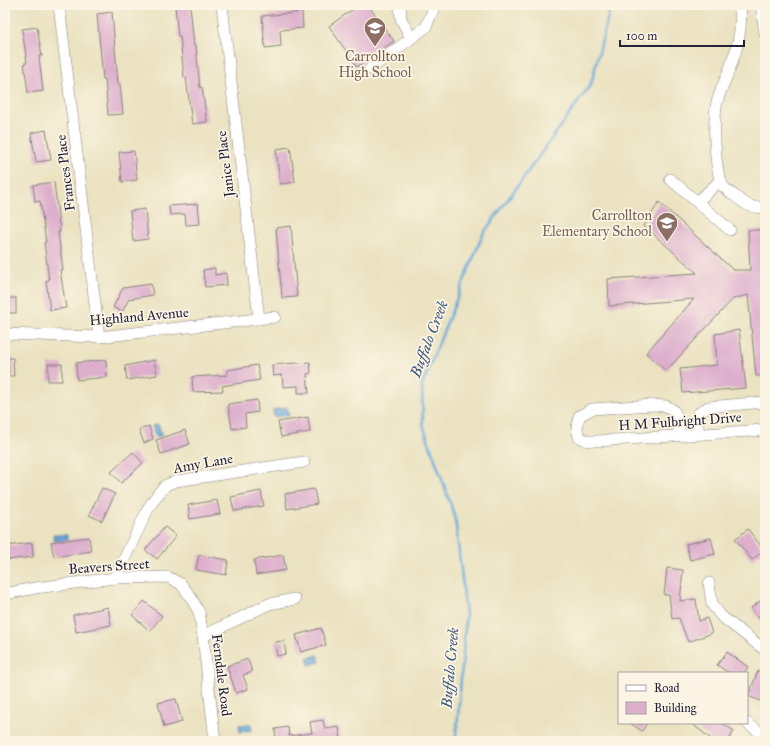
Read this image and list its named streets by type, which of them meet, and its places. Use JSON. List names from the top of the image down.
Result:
{
  "streets": {
    "street": [
      "Janice Place",
      "Frances Place",
      "Highland Avenue",
      "H M Fulbright Drive",
      "Amy Lane",
      "Beavers Street",
      "Ferndale Road"
    ]
  },
  "crossings": [
    ["Janice Place", "Highland Avenue"],
    ["Frances Place", "Highland Avenue"],
    ["Amy Lane", "Beavers Street"],
    ["Beavers Street", "Ferndale Road"]
  ],
  "water": ["Buffalo Creek"],
  "places": {
    "school or university": ["Carrollton High School", "Carrollton Elementary School"]
  },
  "legend": ["Road", "Building"],
  "scale_bar": "100 m"
}
